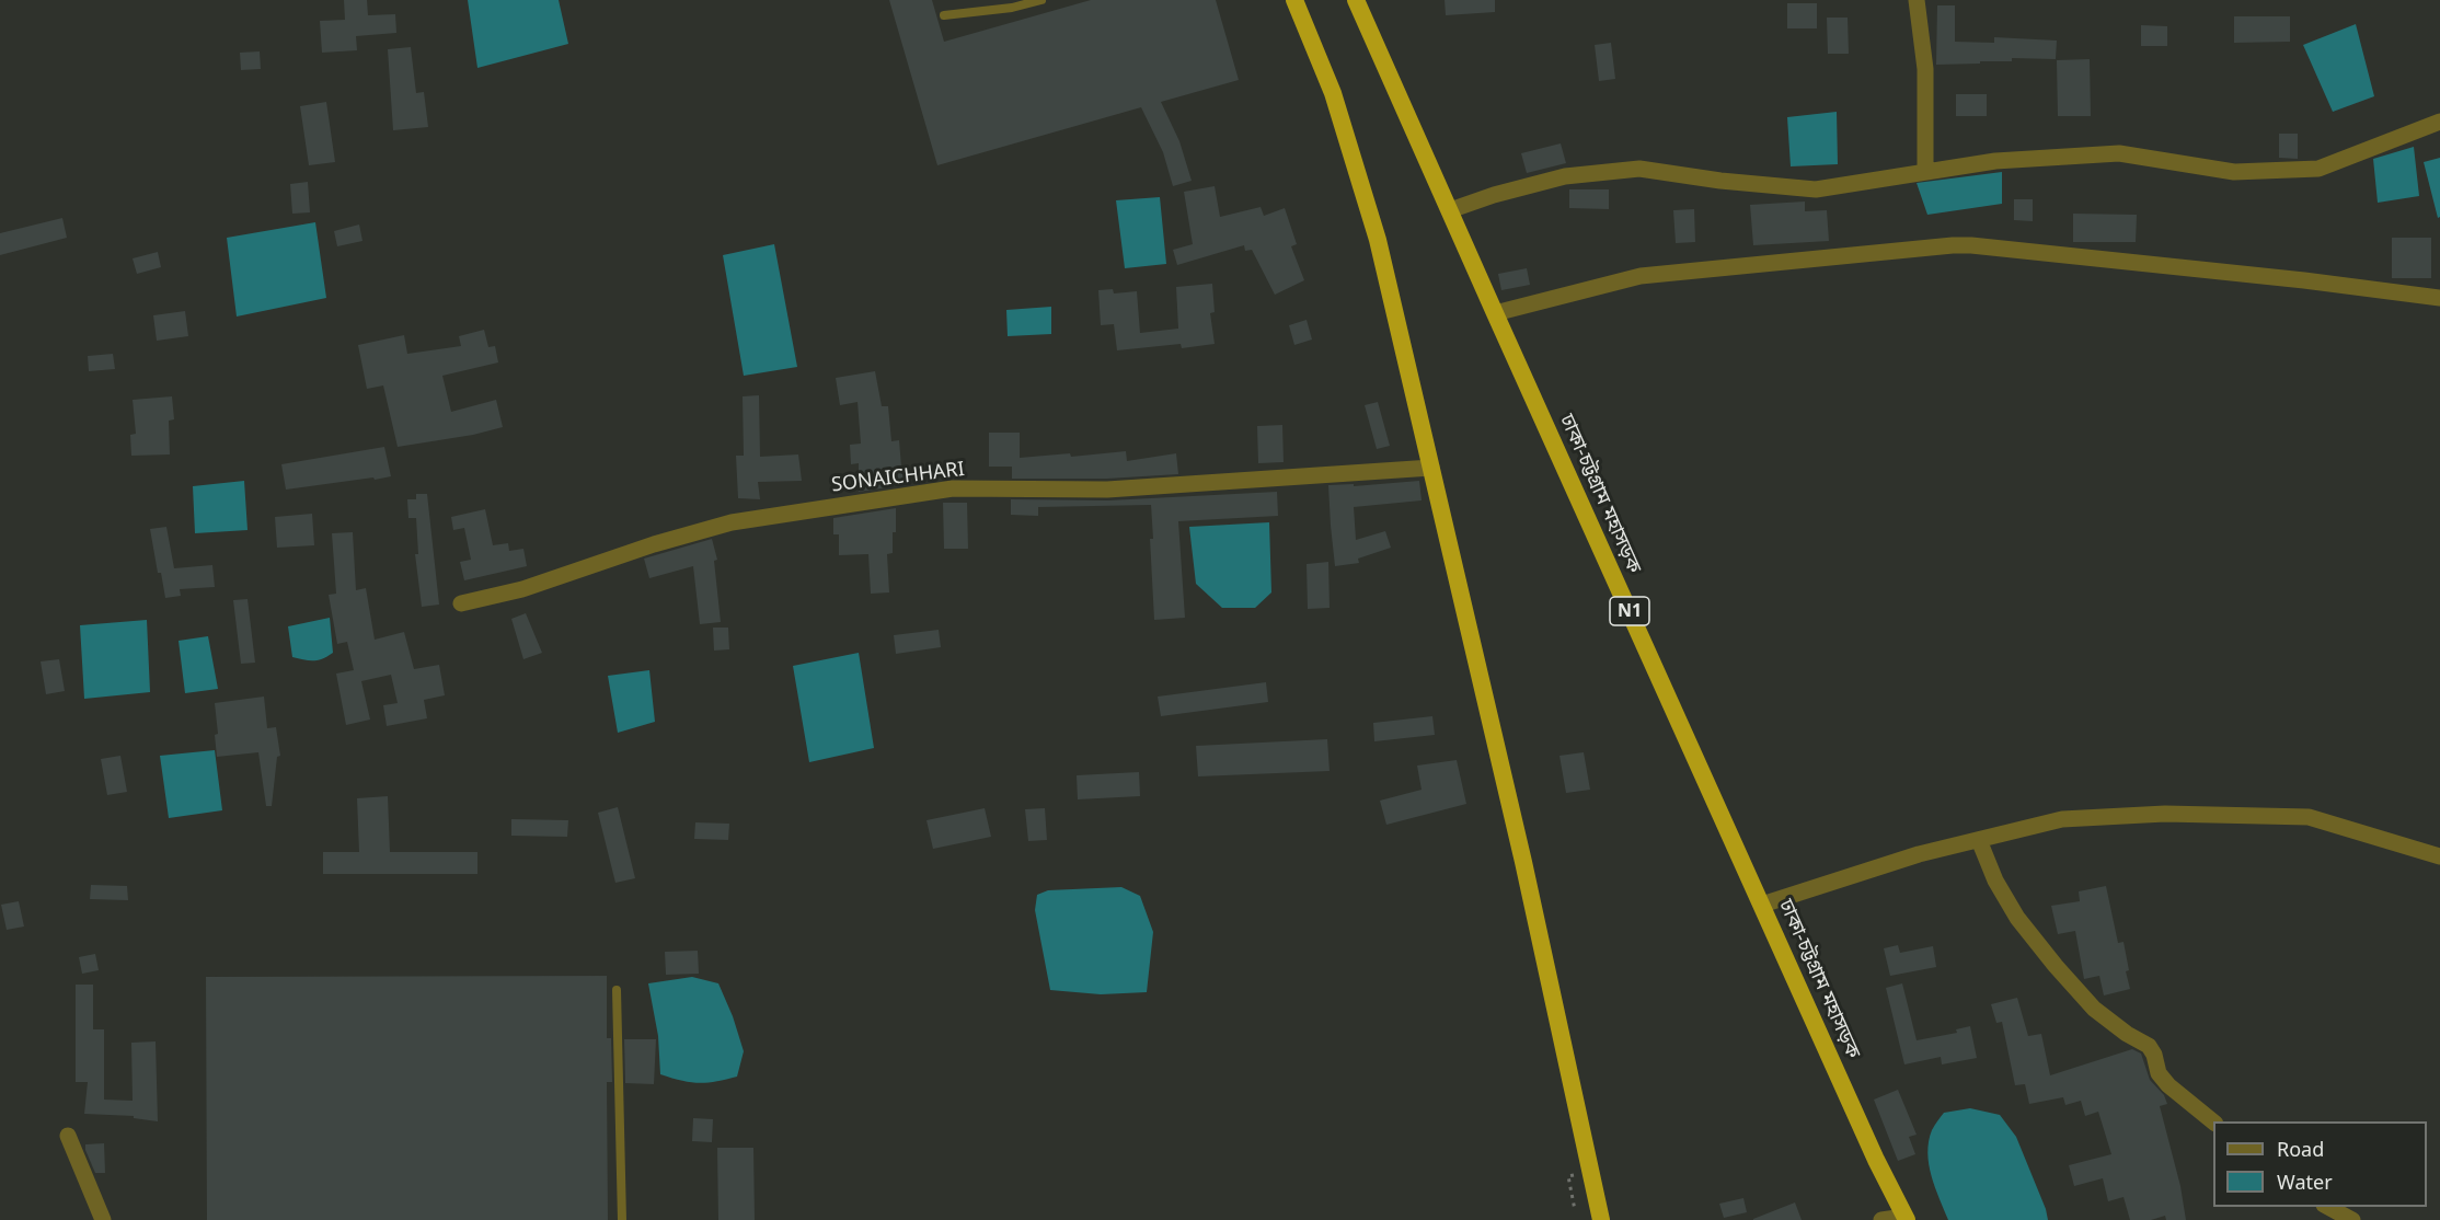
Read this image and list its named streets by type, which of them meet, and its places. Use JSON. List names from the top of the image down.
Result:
{
  "streets": {
    "highway": ["ঢাকা-চট্টগ্রাম মহাসড়ক", "N1"],
    "street": ["SONAICHHARI"]
  },
  "legend": ["Road", "Water"]
}
